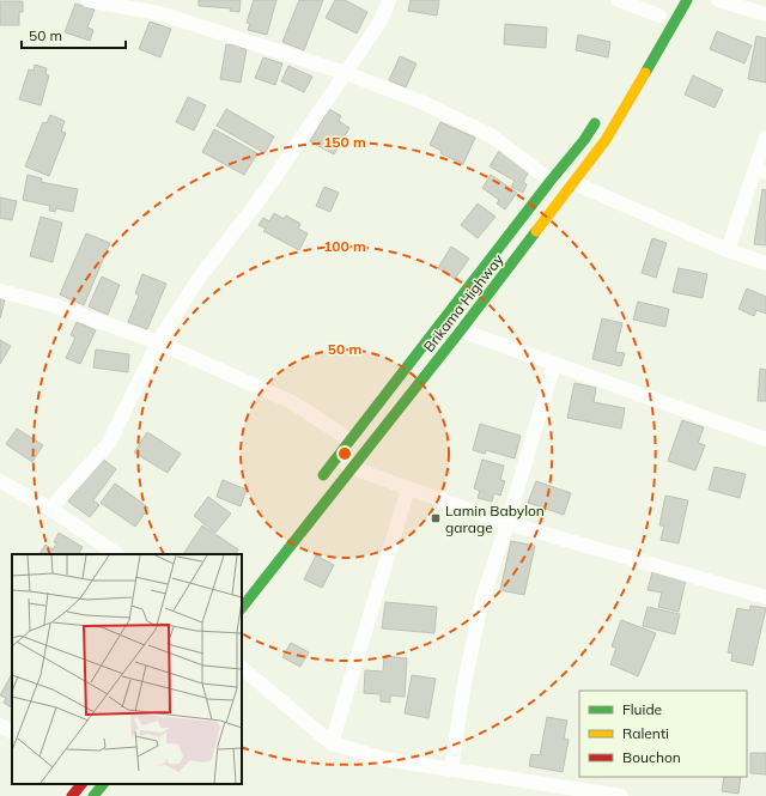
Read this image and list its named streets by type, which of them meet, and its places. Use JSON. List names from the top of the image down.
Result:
{
  "streets": {
    "highway": ["Brikama Highway"]
  },
  "places": {
    "transit": ["Lamin Babylon garage"]
  },
  "legend": ["Fluide", "Ralenti", "Bouchon"],
  "scale_bar": "50 m",
  "rings": ["150 m", "100 m", "50 m"]
}
